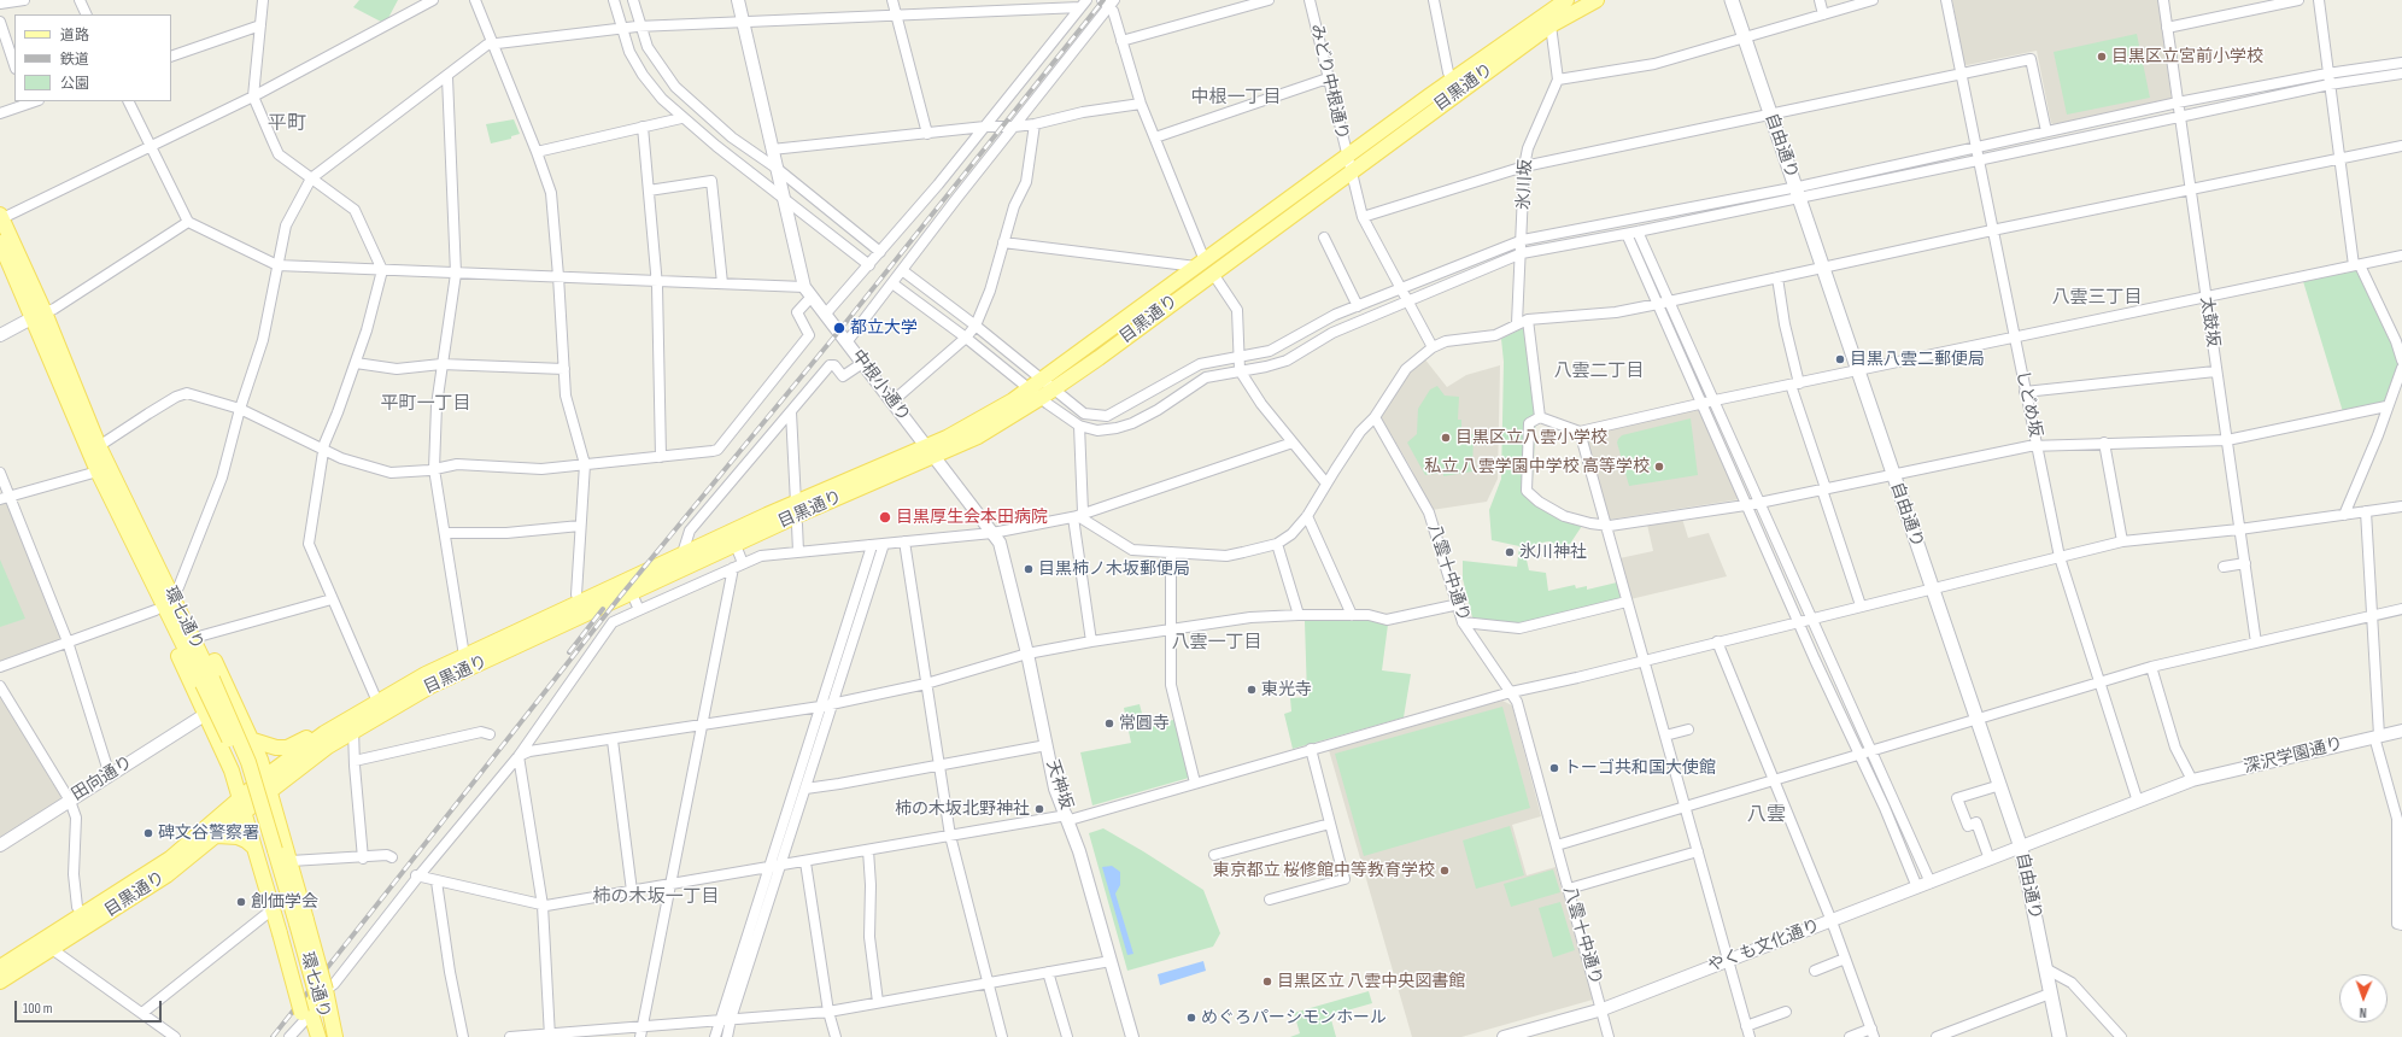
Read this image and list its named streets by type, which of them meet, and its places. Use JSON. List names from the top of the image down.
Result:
{
  "streets": {
    "main road": ["目黒通り", "自由通り", "環七通り"],
    "street": [
      "みどり中根通り",
      "氷川坂",
      "太鼓坂",
      "中根小通り",
      "しどめ坂",
      "八雲十中通り",
      "深沢学園通り",
      "田向通り",
      "天神坂",
      "やくも文化通り"
    ]
  },
  "crossings": [
    ["みどり中根通り", "目黒通り"],
    ["目黒通り", "中根小通り"],
    ["自由通り", "やくも文化通り"],
    ["中根小通り", "天神坂"],
    ["しどめ坂", "深沢学園通り"],
    ["しどめ坂", "やくも文化通り"],
    ["八雲十中通り", "やくも文化通り"],
    ["深沢学園通り", "やくも文化通り"]
  ],
  "districts": [
    "中根一丁目",
    "平町",
    "八雲三丁目",
    "八雲二丁目",
    "平町一丁目",
    "八雲一丁目",
    "八雲",
    "柿の木坂一丁目"
  ],
  "places": [
    "目黒区立宮前小学校",
    "都立大学",
    "目黒八雲二郵便局",
    "目黒区立八雲小学校",
    "私立 八雲学園中学校 高等学校",
    "目黒厚生会本田病院",
    "氷川神社",
    "目黒柿ノ木坂郵便局",
    "東光寺",
    "常圓寺",
    "トーゴ共和国大使館",
    "柿の木坂北野神社",
    "碑文谷警察署",
    "東京都立 桜修館中等教育学校",
    "創価学会",
    "目黒区立 八雲中央図書館",
    "めぐろパーシモンホール"
  ],
  "legend": ["道路", "鉄道", "公園"],
  "scale_bar": "100 m",
  "north": "bottom"
}
